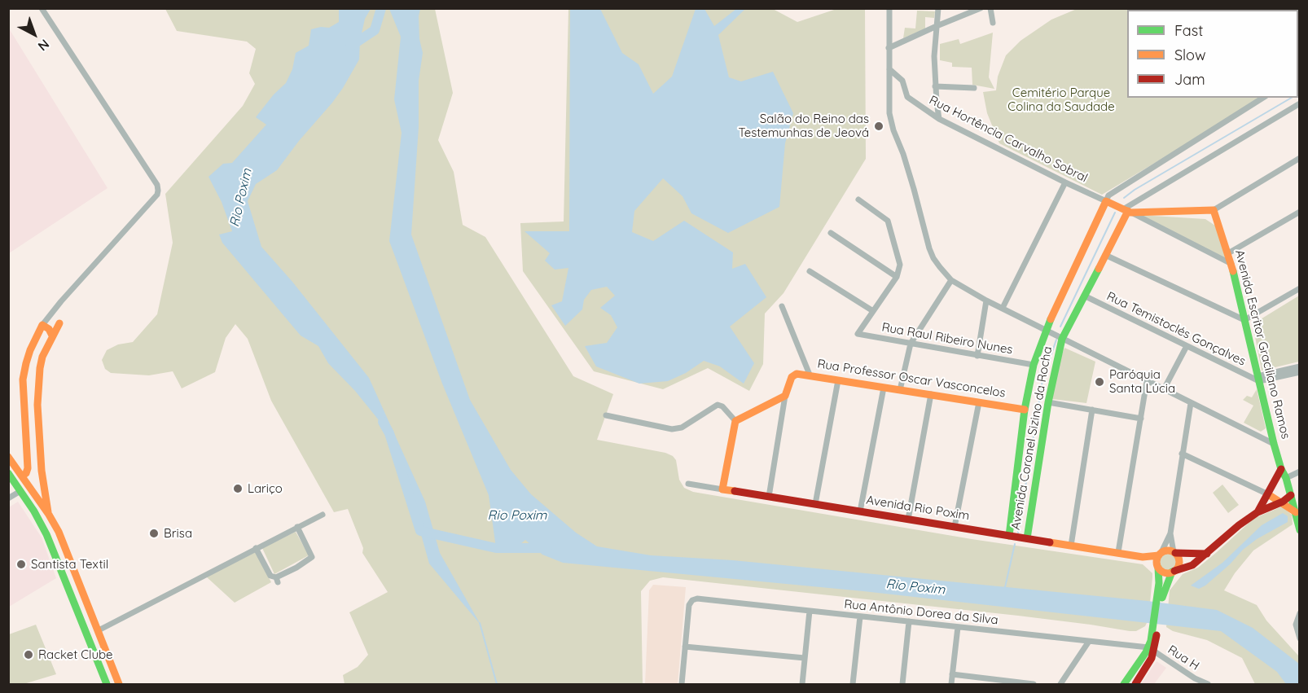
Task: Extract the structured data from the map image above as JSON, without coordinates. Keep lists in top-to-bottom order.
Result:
{
  "streets": {
    "street": [
      "Rua Hortência Carvalho Sobral",
      "Rua Temistoclés Gonçalves",
      "Rua Raul Ribeiro Nunes",
      "Avenida Escritor Graciliano Ramos",
      "Rua Professor Oscar Vasconcelos",
      "Avenida Coronel Sizino da Rocha",
      "Avenida Rio Poxim",
      "Rua Antônio Dorea da Silva",
      "Rua H"
    ]
  },
  "crossings": [
    ["Rua Temistoclés Gonçalves", "Avenida Escritor Graciliano Ramos"],
    ["Rua Temistoclés Gonçalves", "Avenida Coronel Sizino da Rocha"],
    ["Avenida Coronel Sizino da Rocha", "Avenida Rio Poxim"],
    ["Rua Antônio Dorea da Silva", "Rua H"]
  ],
  "water": ["Rio Poxim"],
  "parks": ["Cemitério Parque Colina da Saudade"],
  "places": [
    "Salão do Reino das Testemunhas de Jeová",
    "Paróquia Santa Lúcia",
    "Lariço",
    "Brisa",
    "Santista Textil",
    "Racket Clube"
  ],
  "legend": ["Fast", "Slow", "Jam"],
  "north": "bottom right"
}
